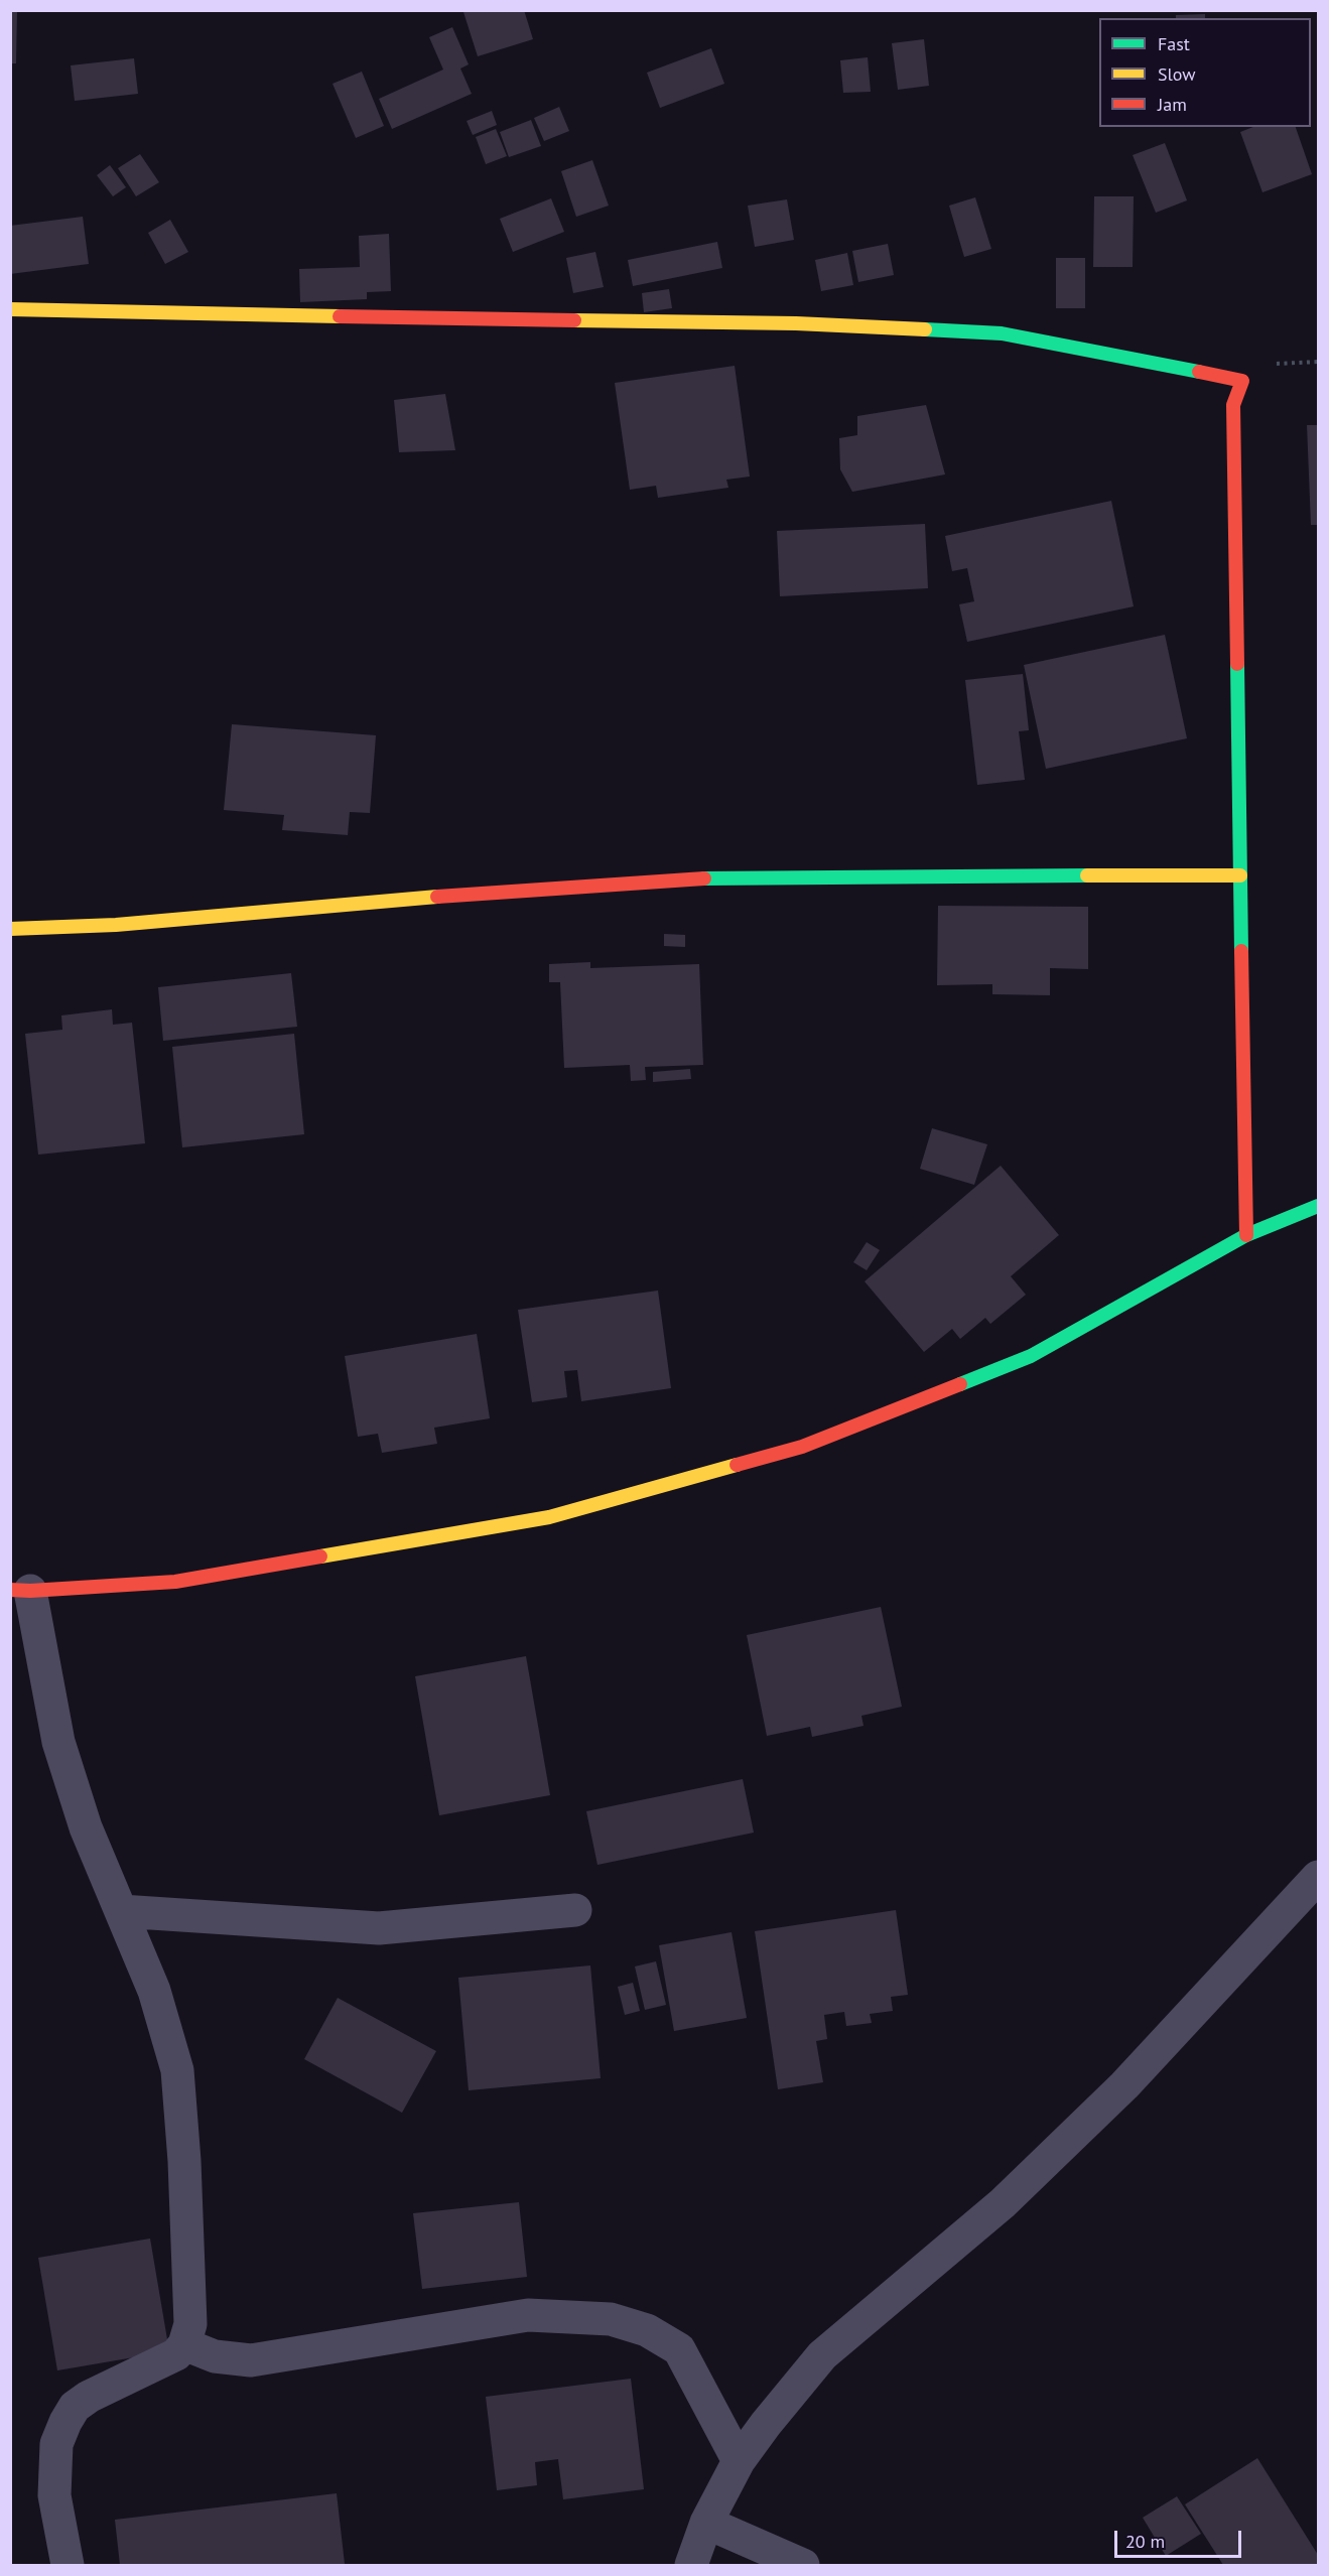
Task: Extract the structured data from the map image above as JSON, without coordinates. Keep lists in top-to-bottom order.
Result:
{
  "legend": ["Fast", "Slow", "Jam"],
  "scale_bar": "20 m"
}
